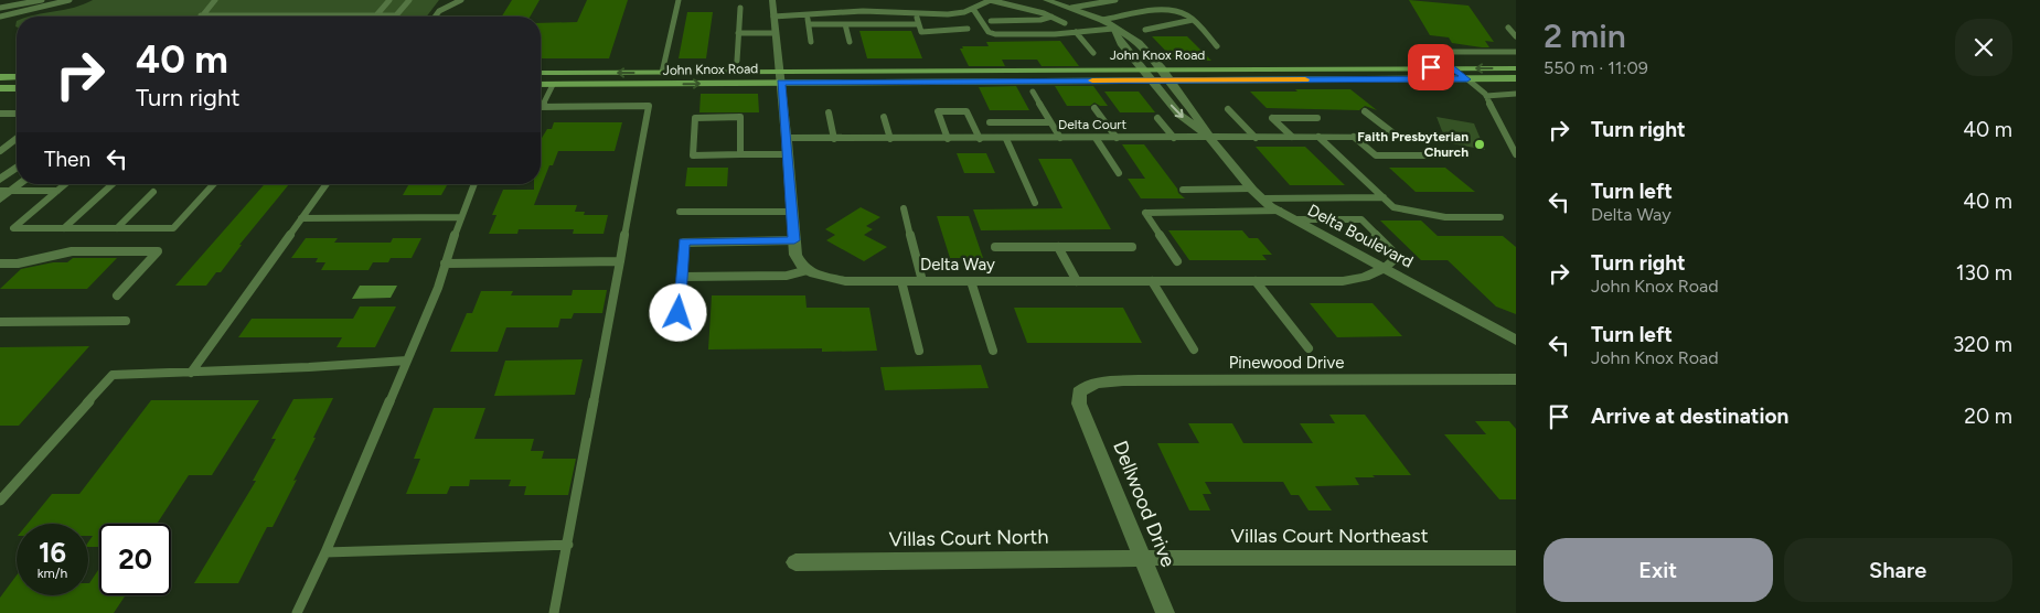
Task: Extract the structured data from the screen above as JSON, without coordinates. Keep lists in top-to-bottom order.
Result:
{
  "streets": {
    "main road": ["John Knox Road"],
    "street": [
      "Delta Court",
      "Delta Boulevard",
      "Delta Way",
      "Pinewood Drive",
      "Dellwood Drive",
      "Villas Court Northeast",
      "Villas Court North"
    ]
  },
  "crossings": [
    ["John Knox Road", "Delta Boulevard"],
    ["Delta Court", "Delta Boulevard"],
    ["Delta Boulevard", "Delta Way"],
    ["Pinewood Drive", "Dellwood Drive"],
    ["Dellwood Drive", "Villas Court Northeast"],
    ["Dellwood Drive", "Villas Court North"],
    ["Villas Court Northeast", "Villas Court North"]
  ],
  "places": ["Faith Presbyterian Church"],
  "page": {
    "heading": ["2 min", "550 m · 11:09"],
    "turn": ["40 m", "Turn right"],
    "list": [
      {
        "name": "Turn right",
        "value": "40 m"
      },
      {
        "name": "Turn left",
        "note": "Delta Way",
        "value": "40 m"
      },
      {
        "name": "Turn right",
        "note": "John Knox Road",
        "value": "130 m"
      },
      {
        "name": "Turn left",
        "note": "John Knox Road",
        "value": "320 m"
      },
      {
        "name": "Arrive at destination",
        "value": "20 m"
      }
    ],
    "then": "Then",
    "speed": "16 km/h",
    "limit": "20",
    "buttons": ["Exit", "Share"]
  }
}
